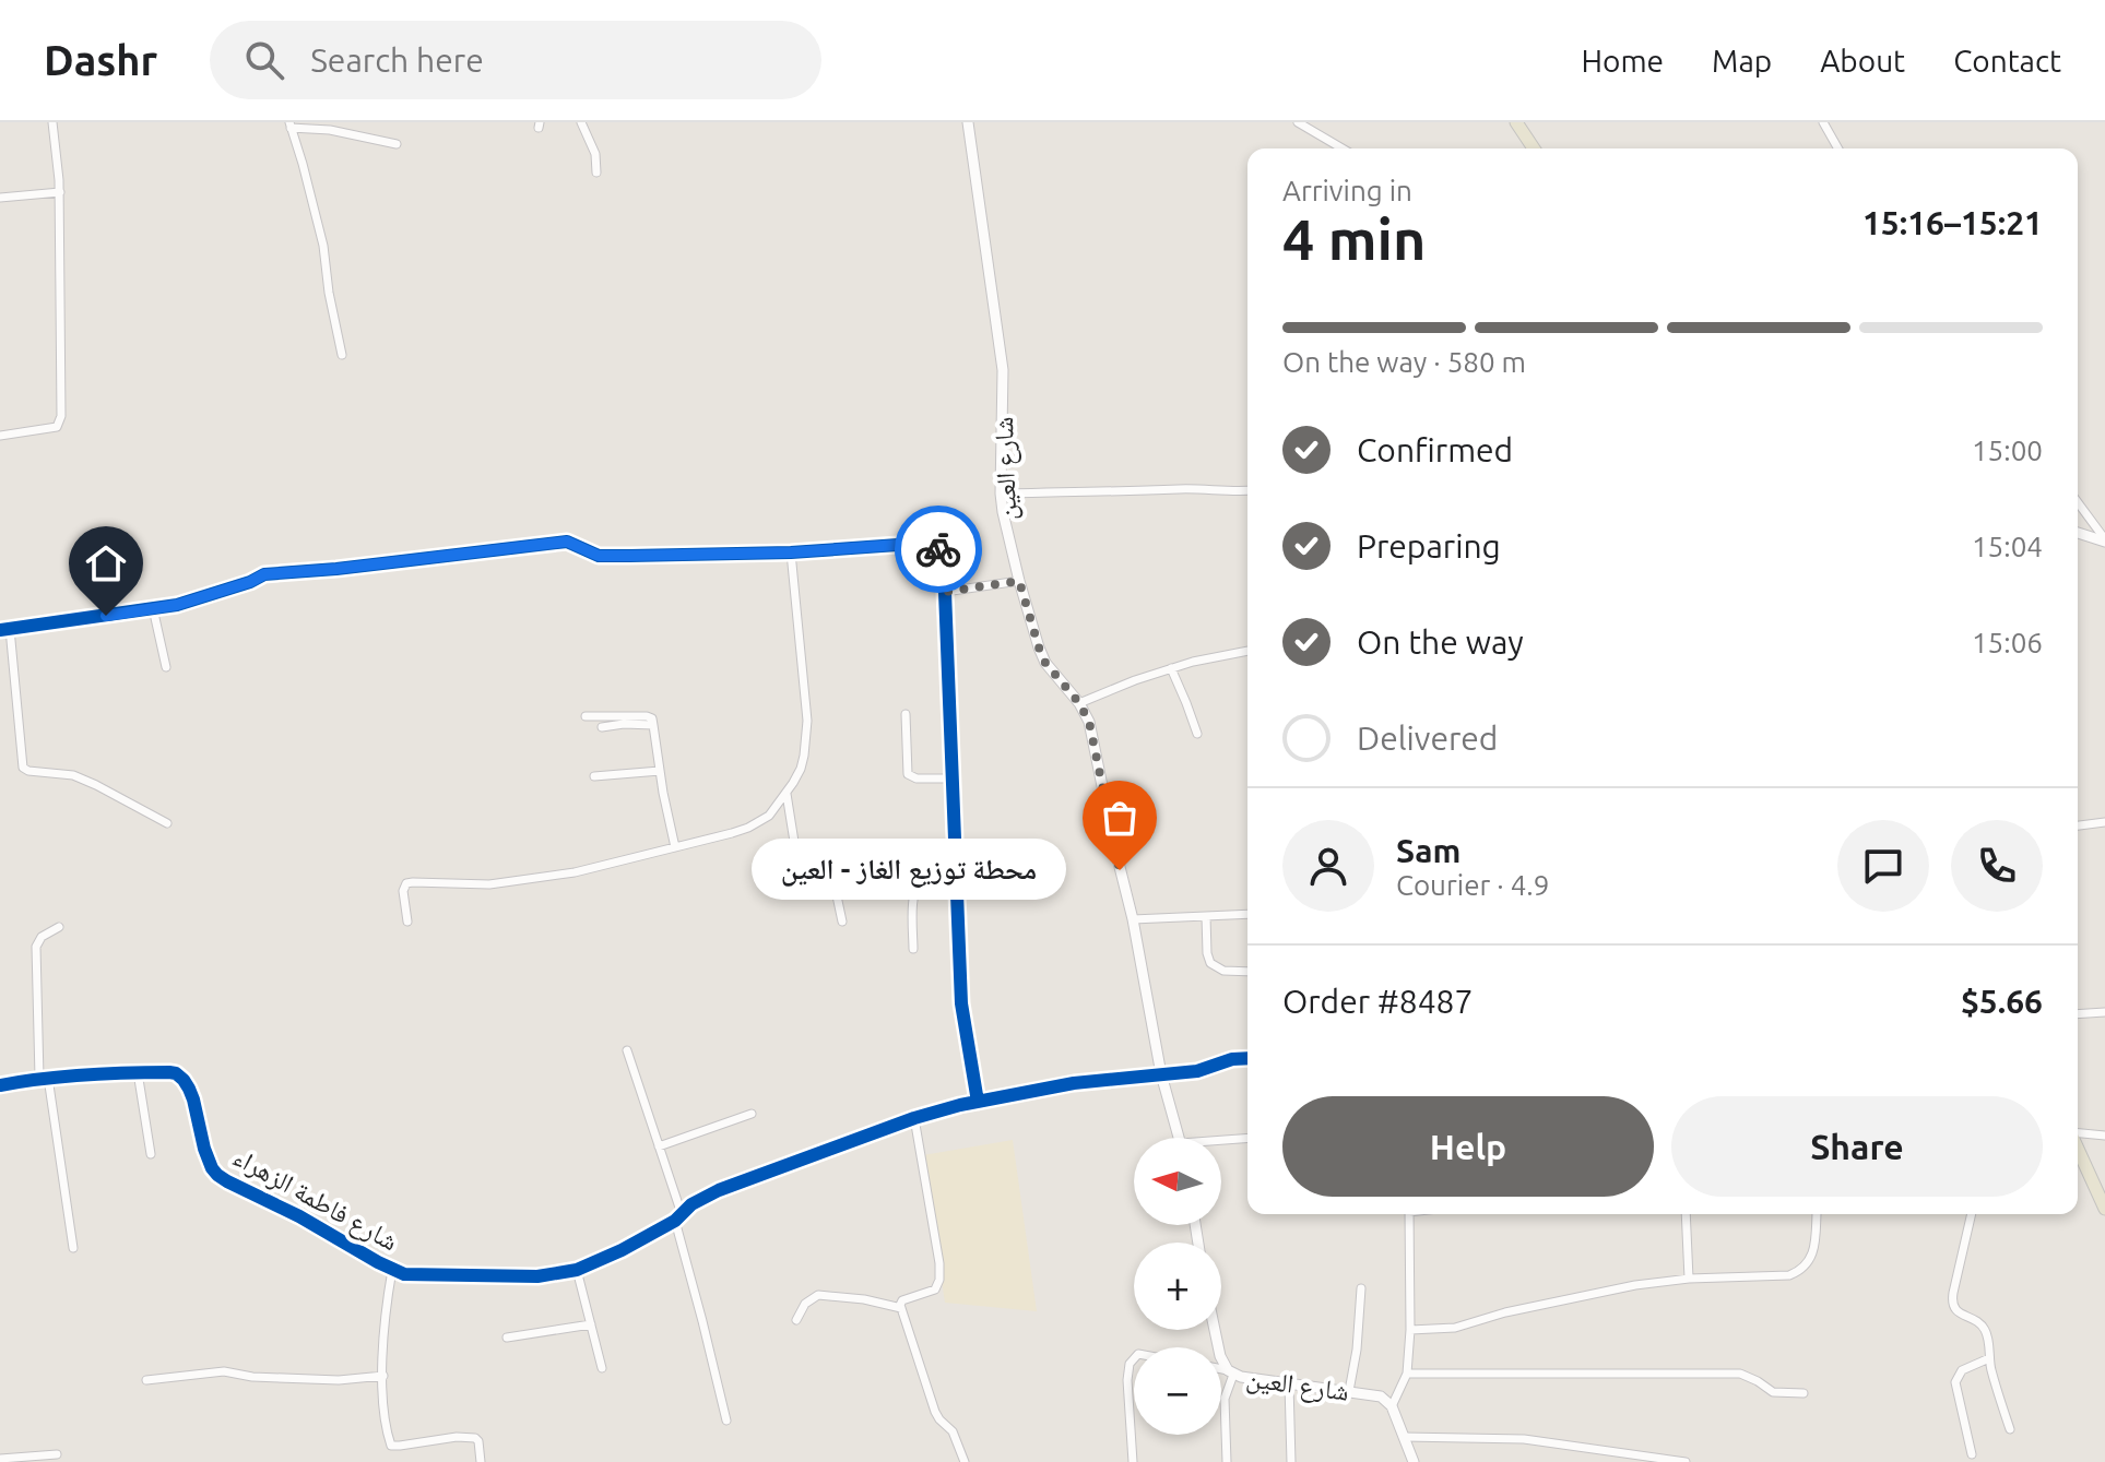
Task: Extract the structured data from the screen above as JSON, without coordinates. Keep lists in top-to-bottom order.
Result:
{
  "streets": {
    "street": ["شارع العين", "شارع فاطمة الزهراء"]
  },
  "crossings": [
    ["شارع العين", "شارع فاطمة الزهراء"]
  ],
  "places": ["محطة توزيع الغاز - العين"],
  "north": "left",
  "page": {
    "header": "Dashr",
    "search": "Search here",
    "nav": [
      "Home",
      "Map",
      "About",
      "Contact"
    ],
    "heading": ["4 min", "Arriving in", "15:16–15:21"],
    "panel": [
      "Sam",
      "Courier · 4.9",
      "Order #8487",
      "$5.66"
    ],
    "bar": "On the way · 580 m",
    "list": [
      ["Confirmed", "15:00"],
      ["Preparing", "15:04"],
      ["On the way", "15:06"],
      "Delivered"
    ],
    "bubble": "محطة توزيع الغاز - العين",
    "buttons": ["Help", "Share"],
    "map_buttons": ["+", "−"]
  }
}
